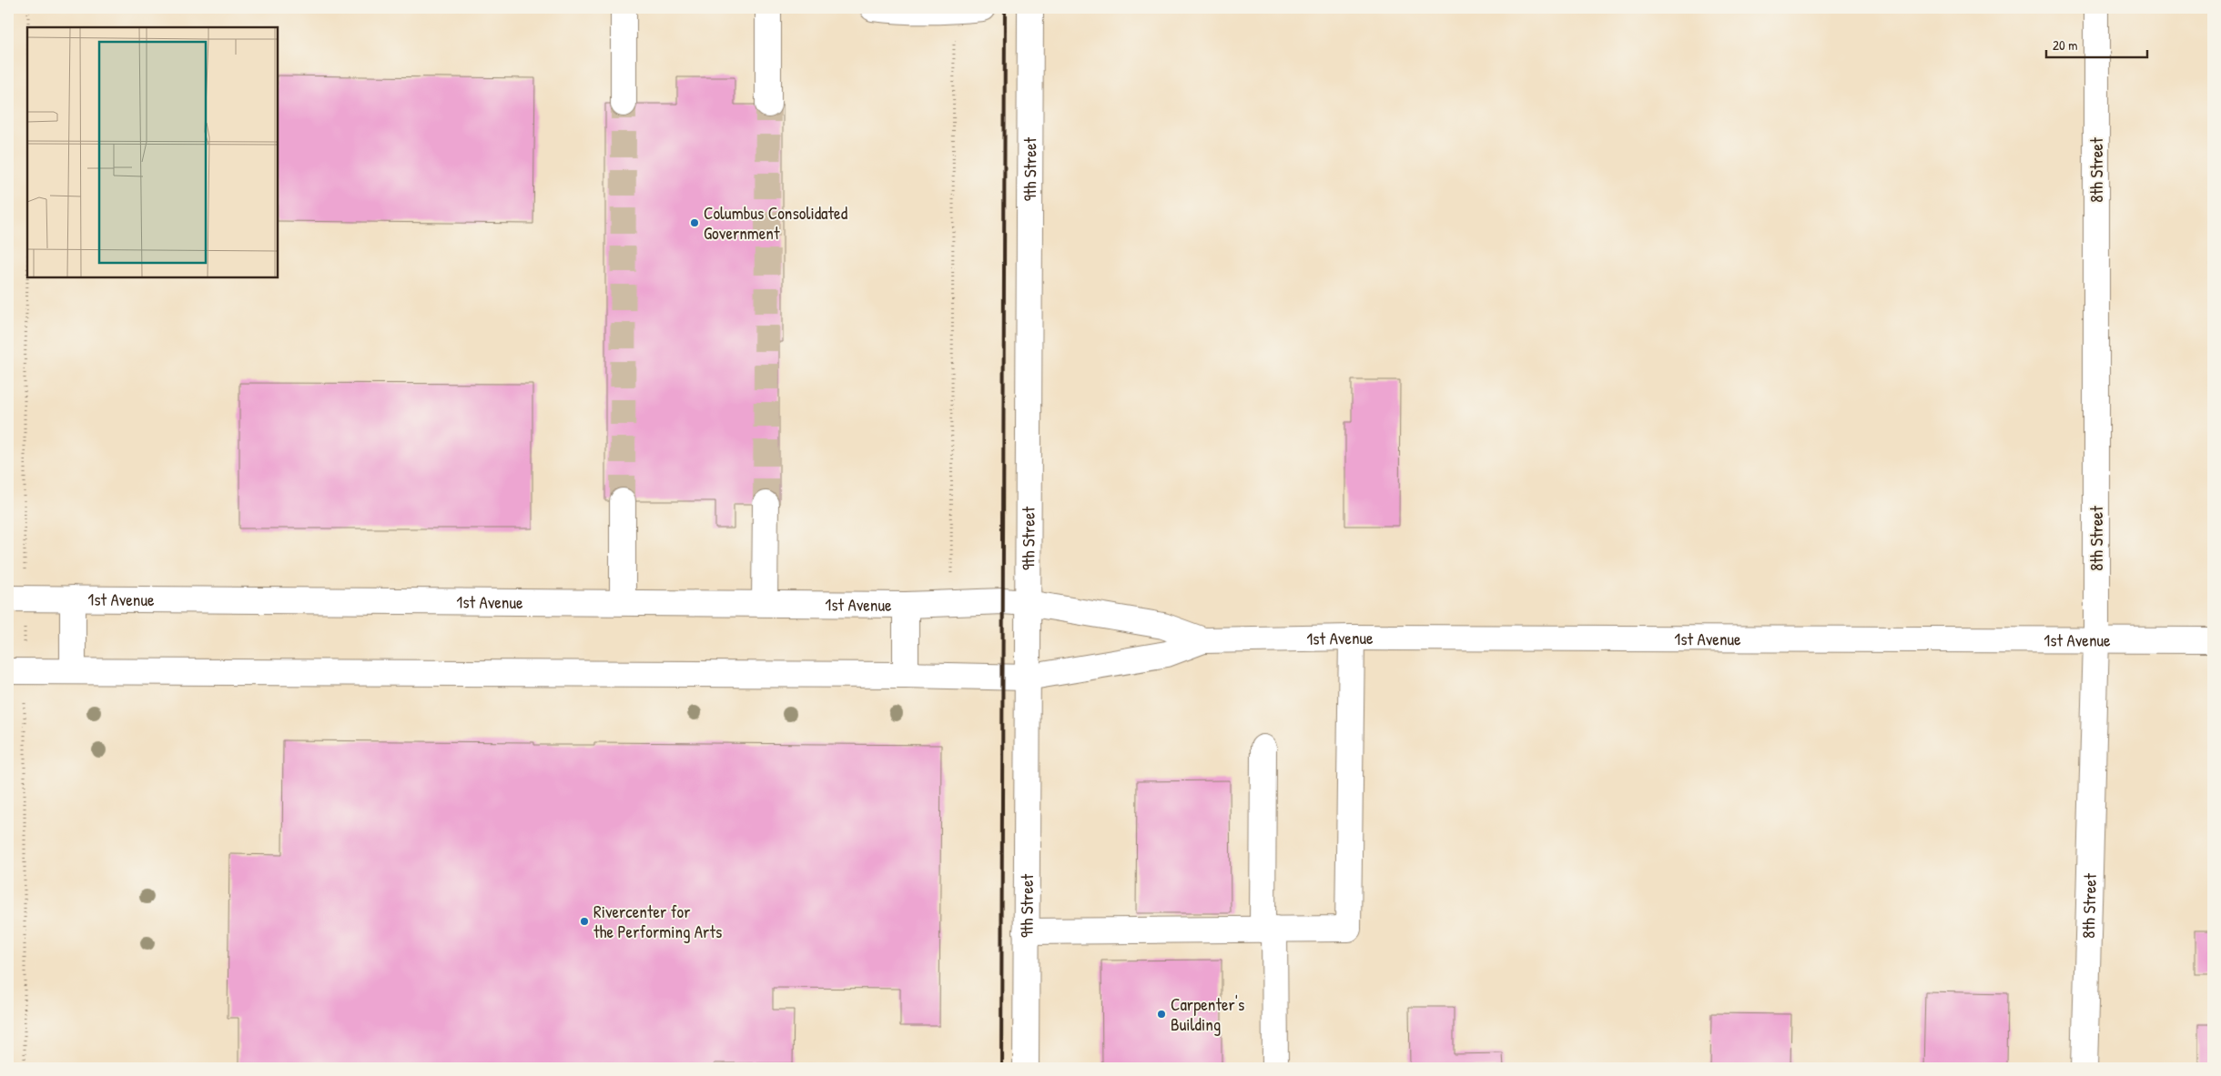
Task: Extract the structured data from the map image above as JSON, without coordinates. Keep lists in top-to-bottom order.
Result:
{
  "streets": {
    "street": ["9th Street", "8th Street", "1st Avenue"]
  },
  "crossings": [
    ["9th Street", "1st Avenue"],
    ["8th Street", "1st Avenue"]
  ],
  "places": ["Columbus Consolidated Government", "Rivercenter for the Performing Arts", "Carpenter's Building"],
  "scale_bar": "20 m"
}
